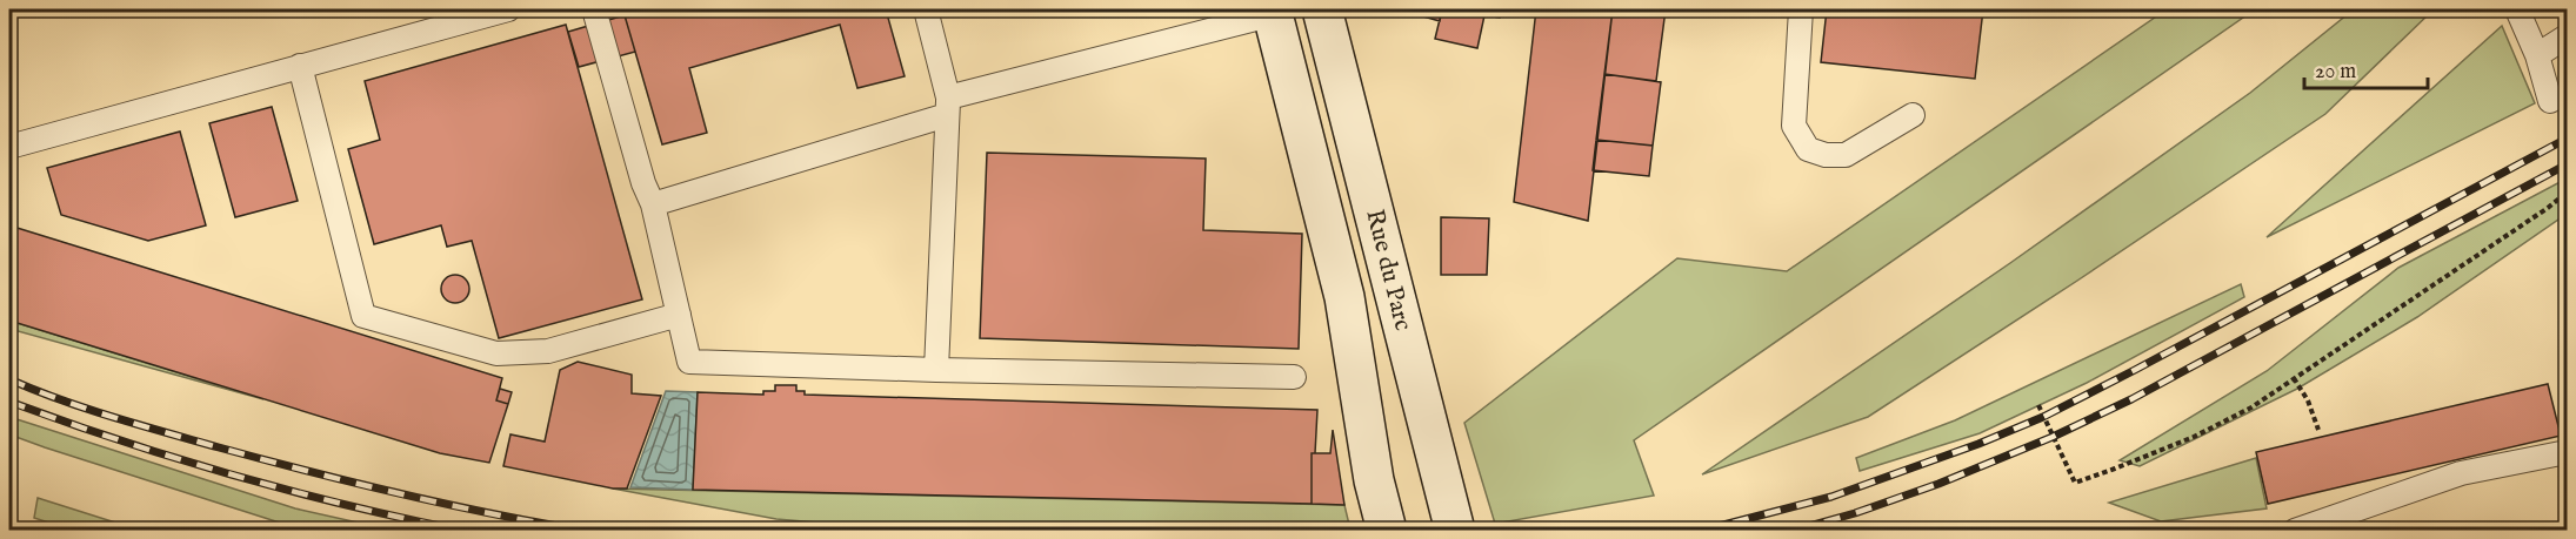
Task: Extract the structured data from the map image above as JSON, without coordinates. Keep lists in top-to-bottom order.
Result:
{
  "streets": {
    "main road": ["Rue du Parc"]
  },
  "scale_bar": "20 m"
}
